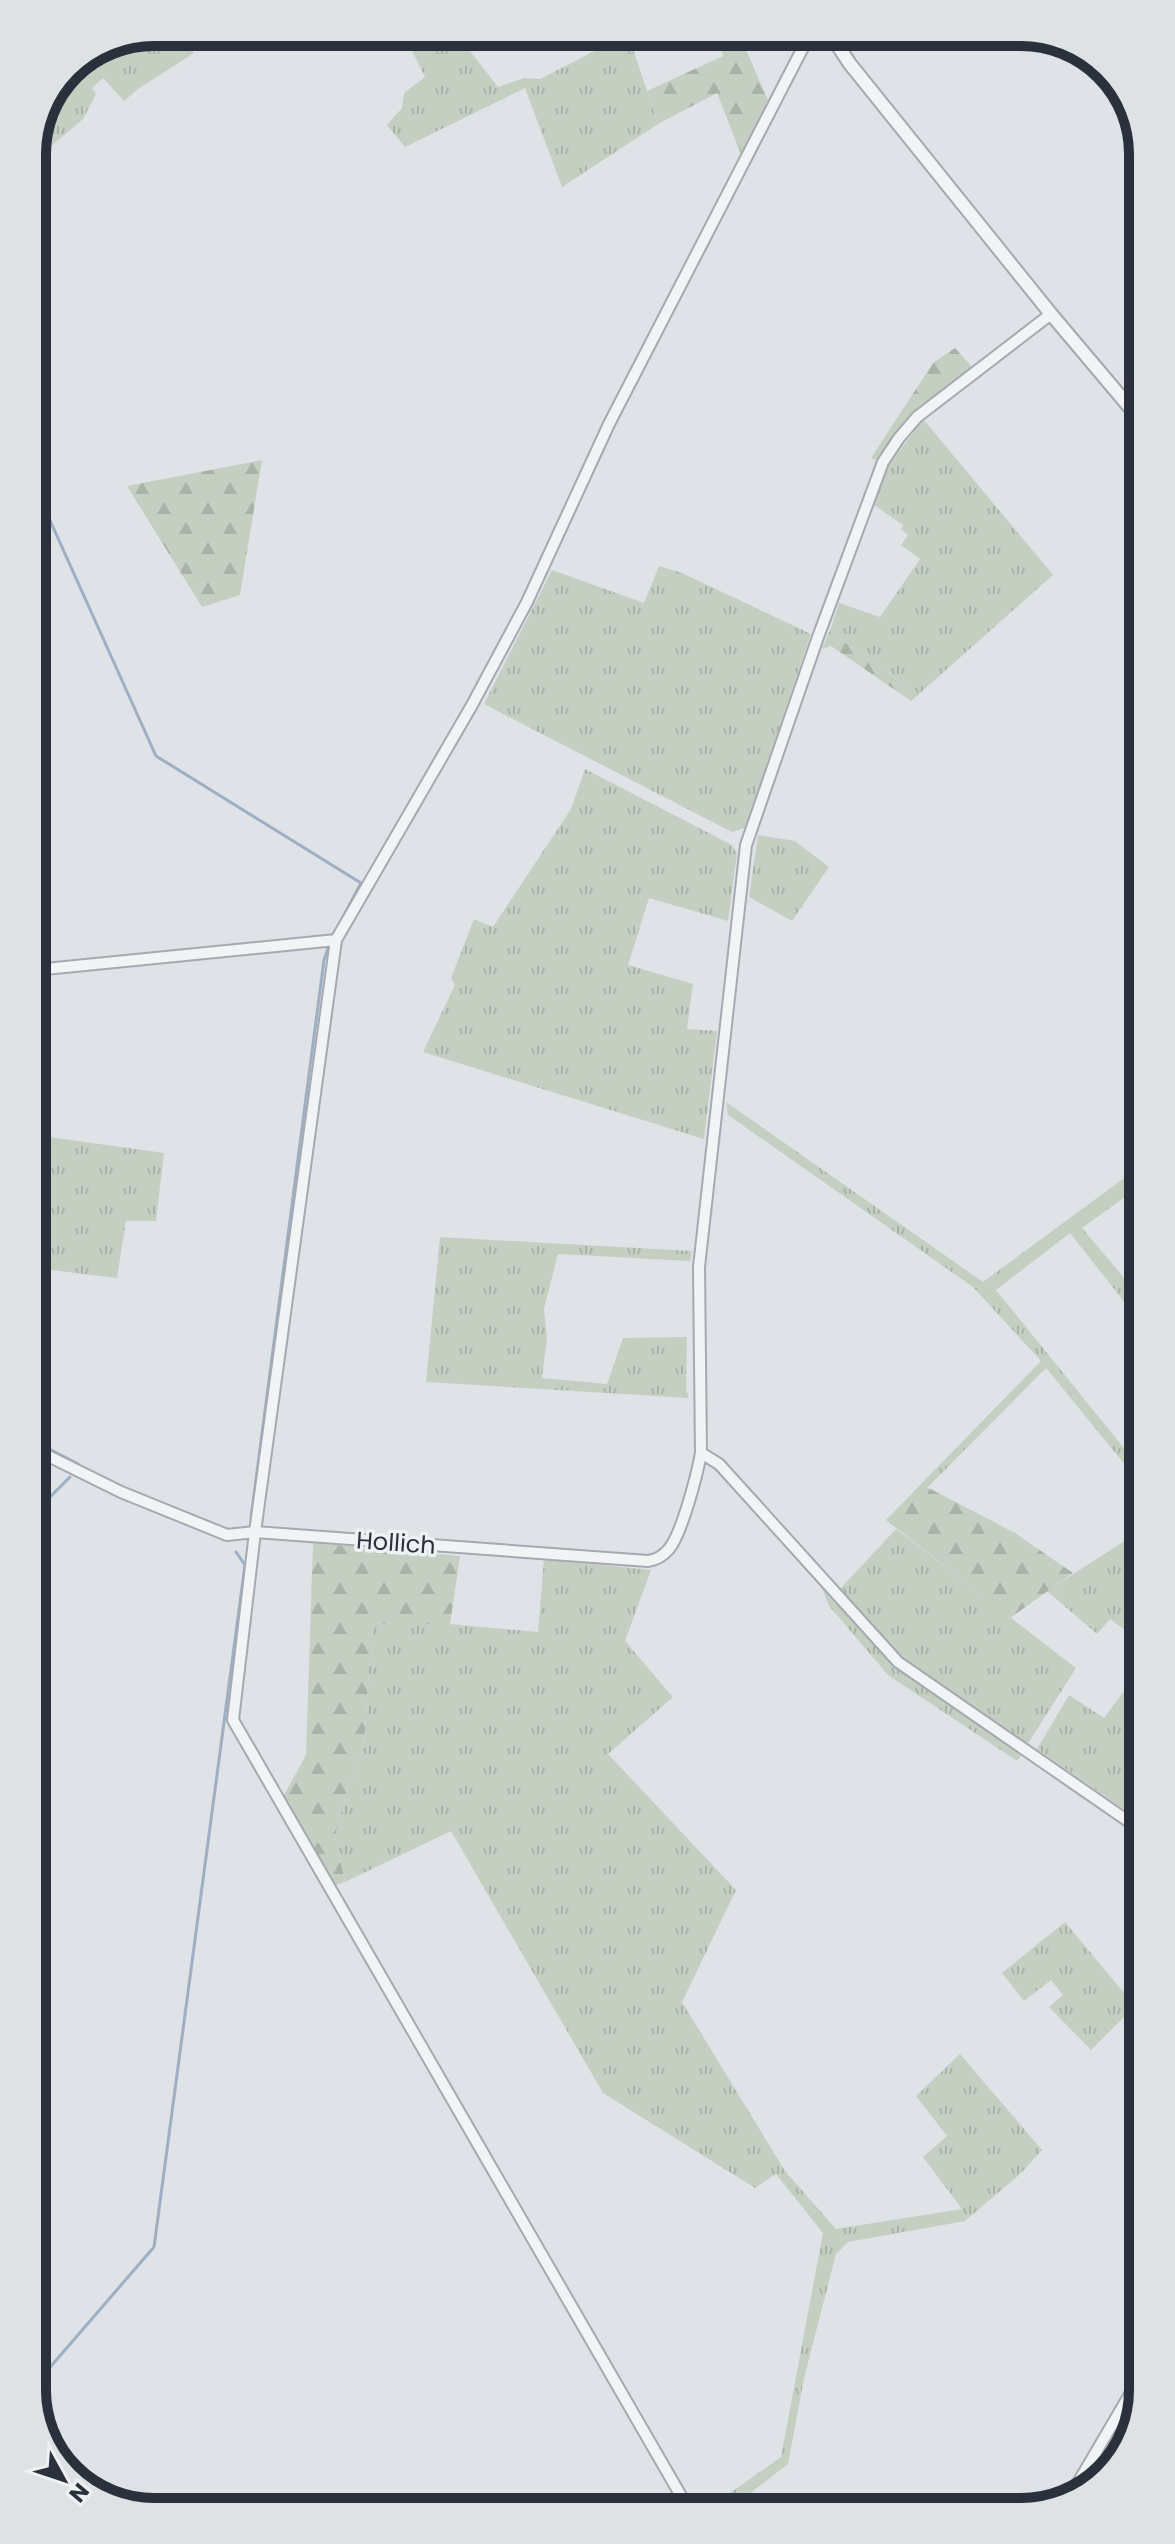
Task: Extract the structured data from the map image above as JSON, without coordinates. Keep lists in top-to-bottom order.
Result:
{
  "streets": {
    "street": ["Hollich"]
  },
  "north": "bottom right"
}
